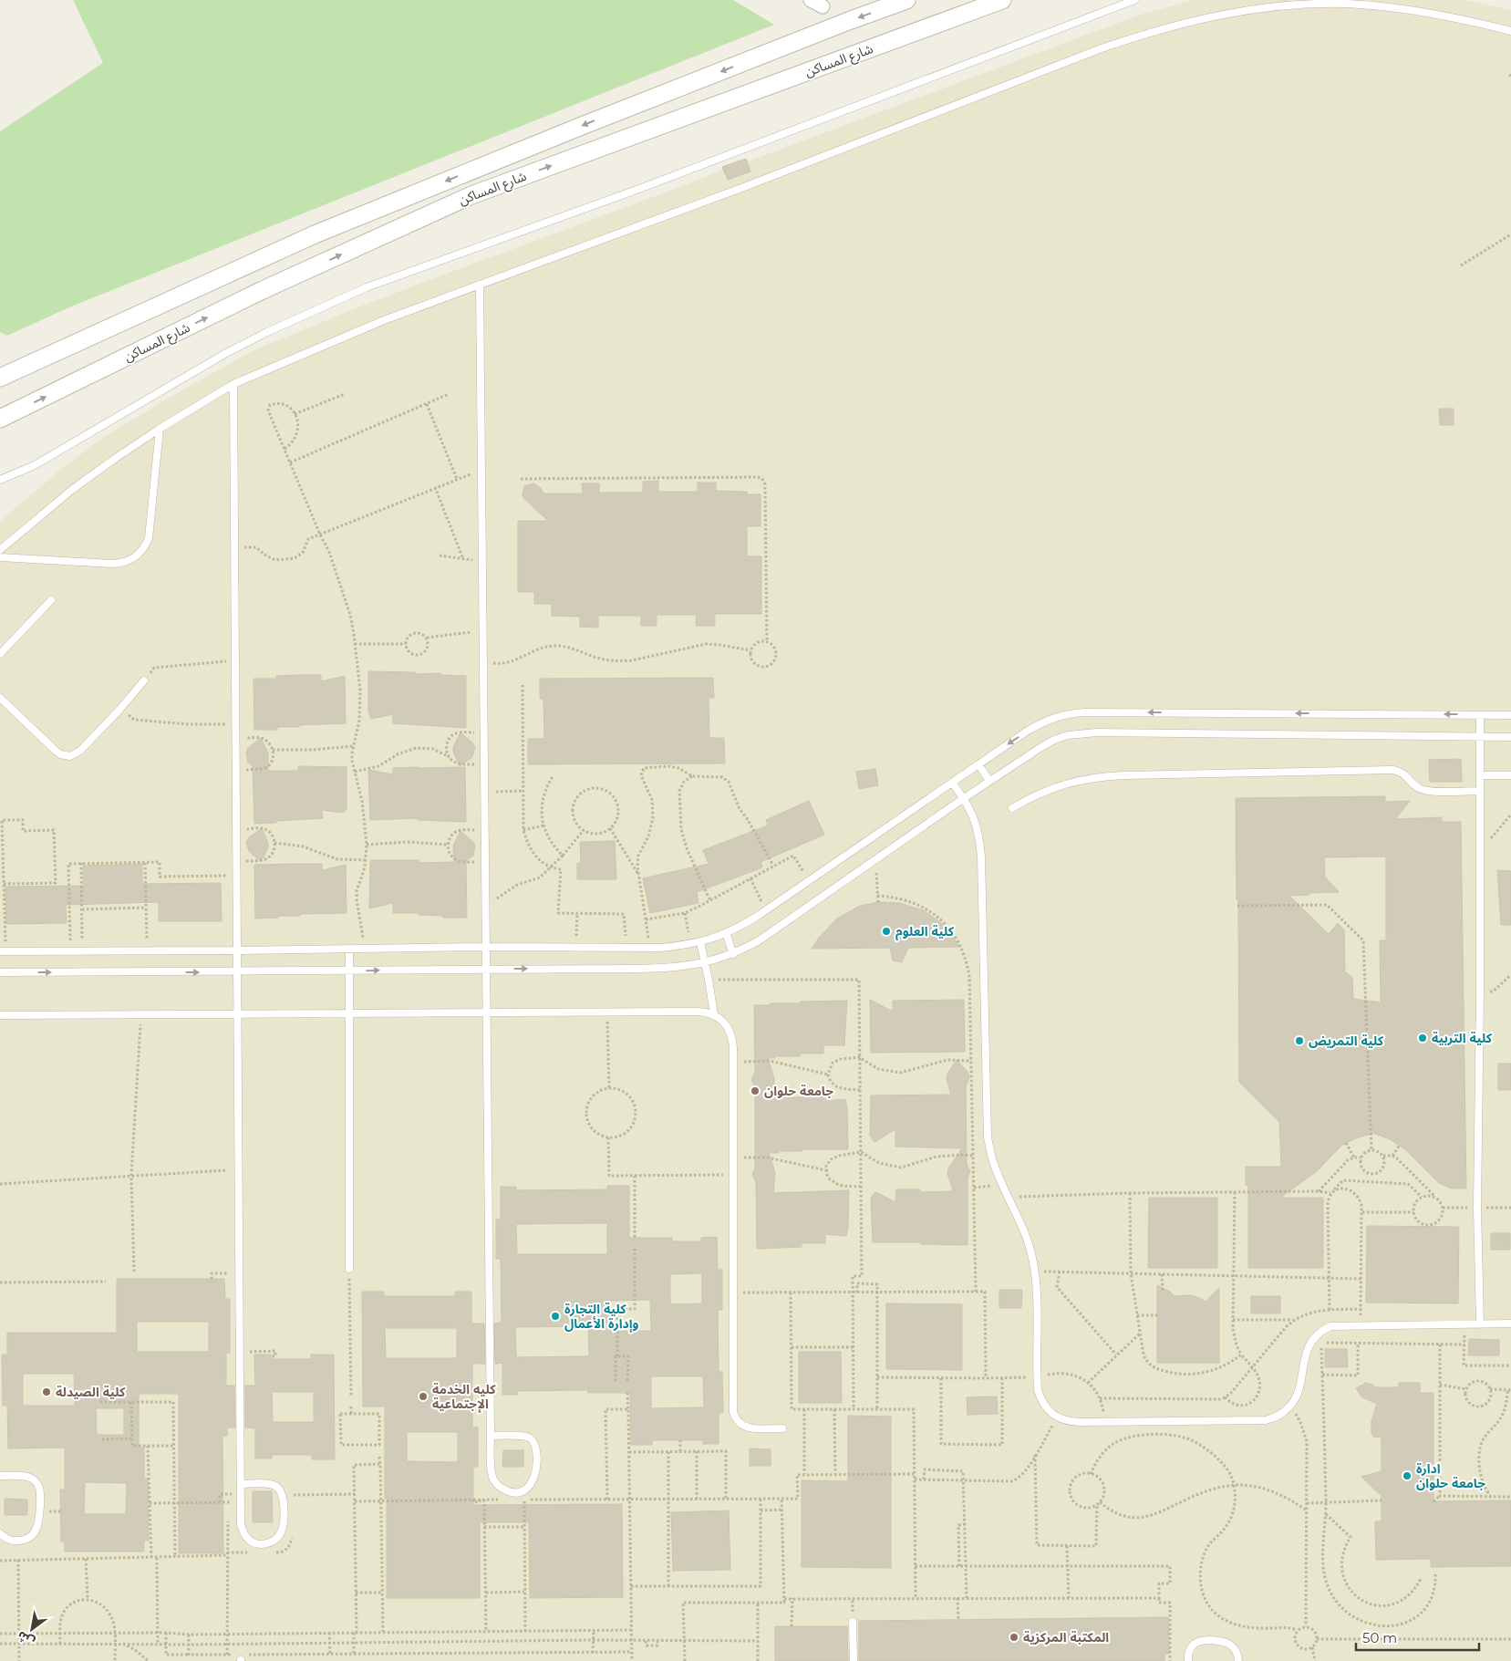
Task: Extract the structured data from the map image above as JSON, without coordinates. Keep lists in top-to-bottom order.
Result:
{
  "streets": {
    "street": ["شارع المساكن"]
  },
  "places": [
    "كلية العلوم",
    "كلية التربية",
    "كلية التمريض",
    "جامعة حلوان",
    "كلية التجارة وإدارة الأعمال",
    "كلية الصيدلة",
    "كليه الخدمة الإجتماعية",
    "ادارة جامعة حلوان",
    "المكتبة المركزية"
  ],
  "scale_bar": "50 m",
  "north": "bottom left"
}
